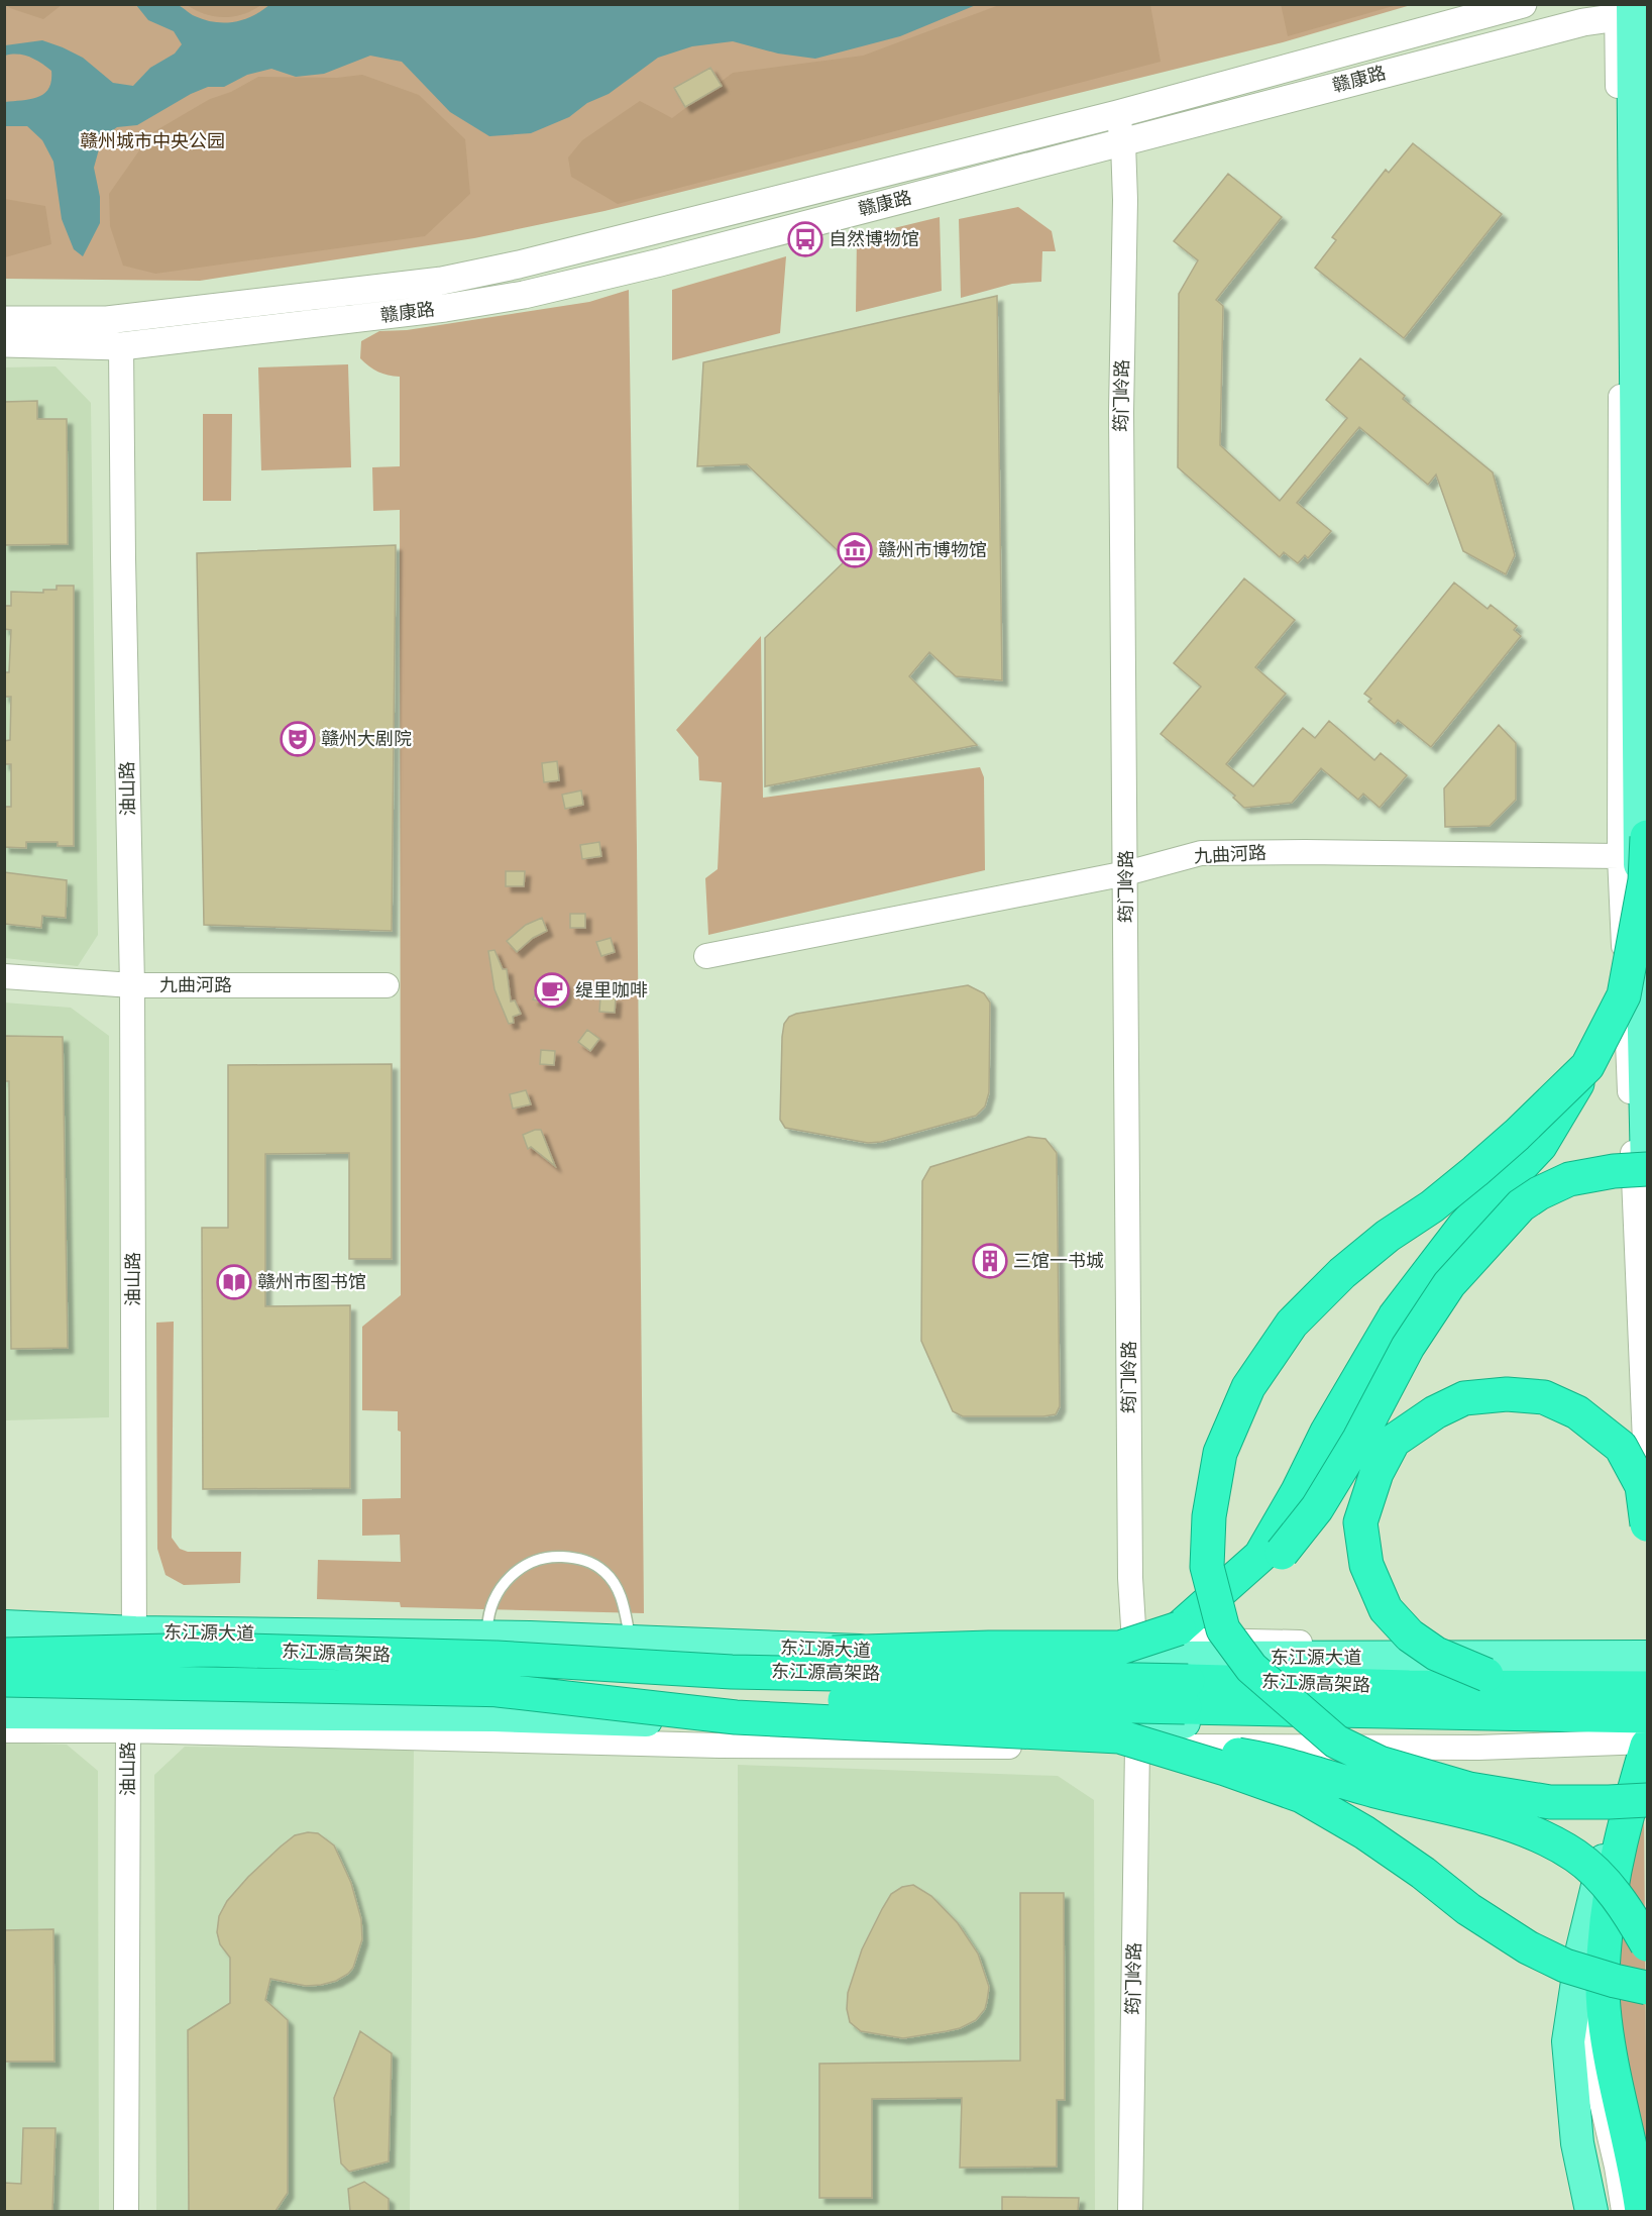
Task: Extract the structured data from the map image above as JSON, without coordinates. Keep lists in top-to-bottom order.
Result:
{
  "streets": {
    "highway": ["东江源高架路"],
    "main road": ["赣康路", "东江源大道"],
    "street": ["筠门岭路", "油山路", "九曲河路"]
  },
  "crossings": [
    ["赣康路", "筠门岭路"],
    ["赣康路", "油山路"],
    ["筠门岭路", "九曲河路"],
    ["筠门岭路", "东江源大道"],
    ["油山路", "九曲河路"],
    ["油山路", "东江源大道"]
  ],
  "parks": ["赣州城市中央公园"],
  "places": {
    "bus stop": ["自然博物馆"],
    "museum": ["赣州市博物馆"],
    "theatre": ["赣州大剧院"],
    "cafe": ["缇里咖啡"],
    "building": ["三馆一书城"],
    "library": ["赣州市图书馆"]
  }
}
